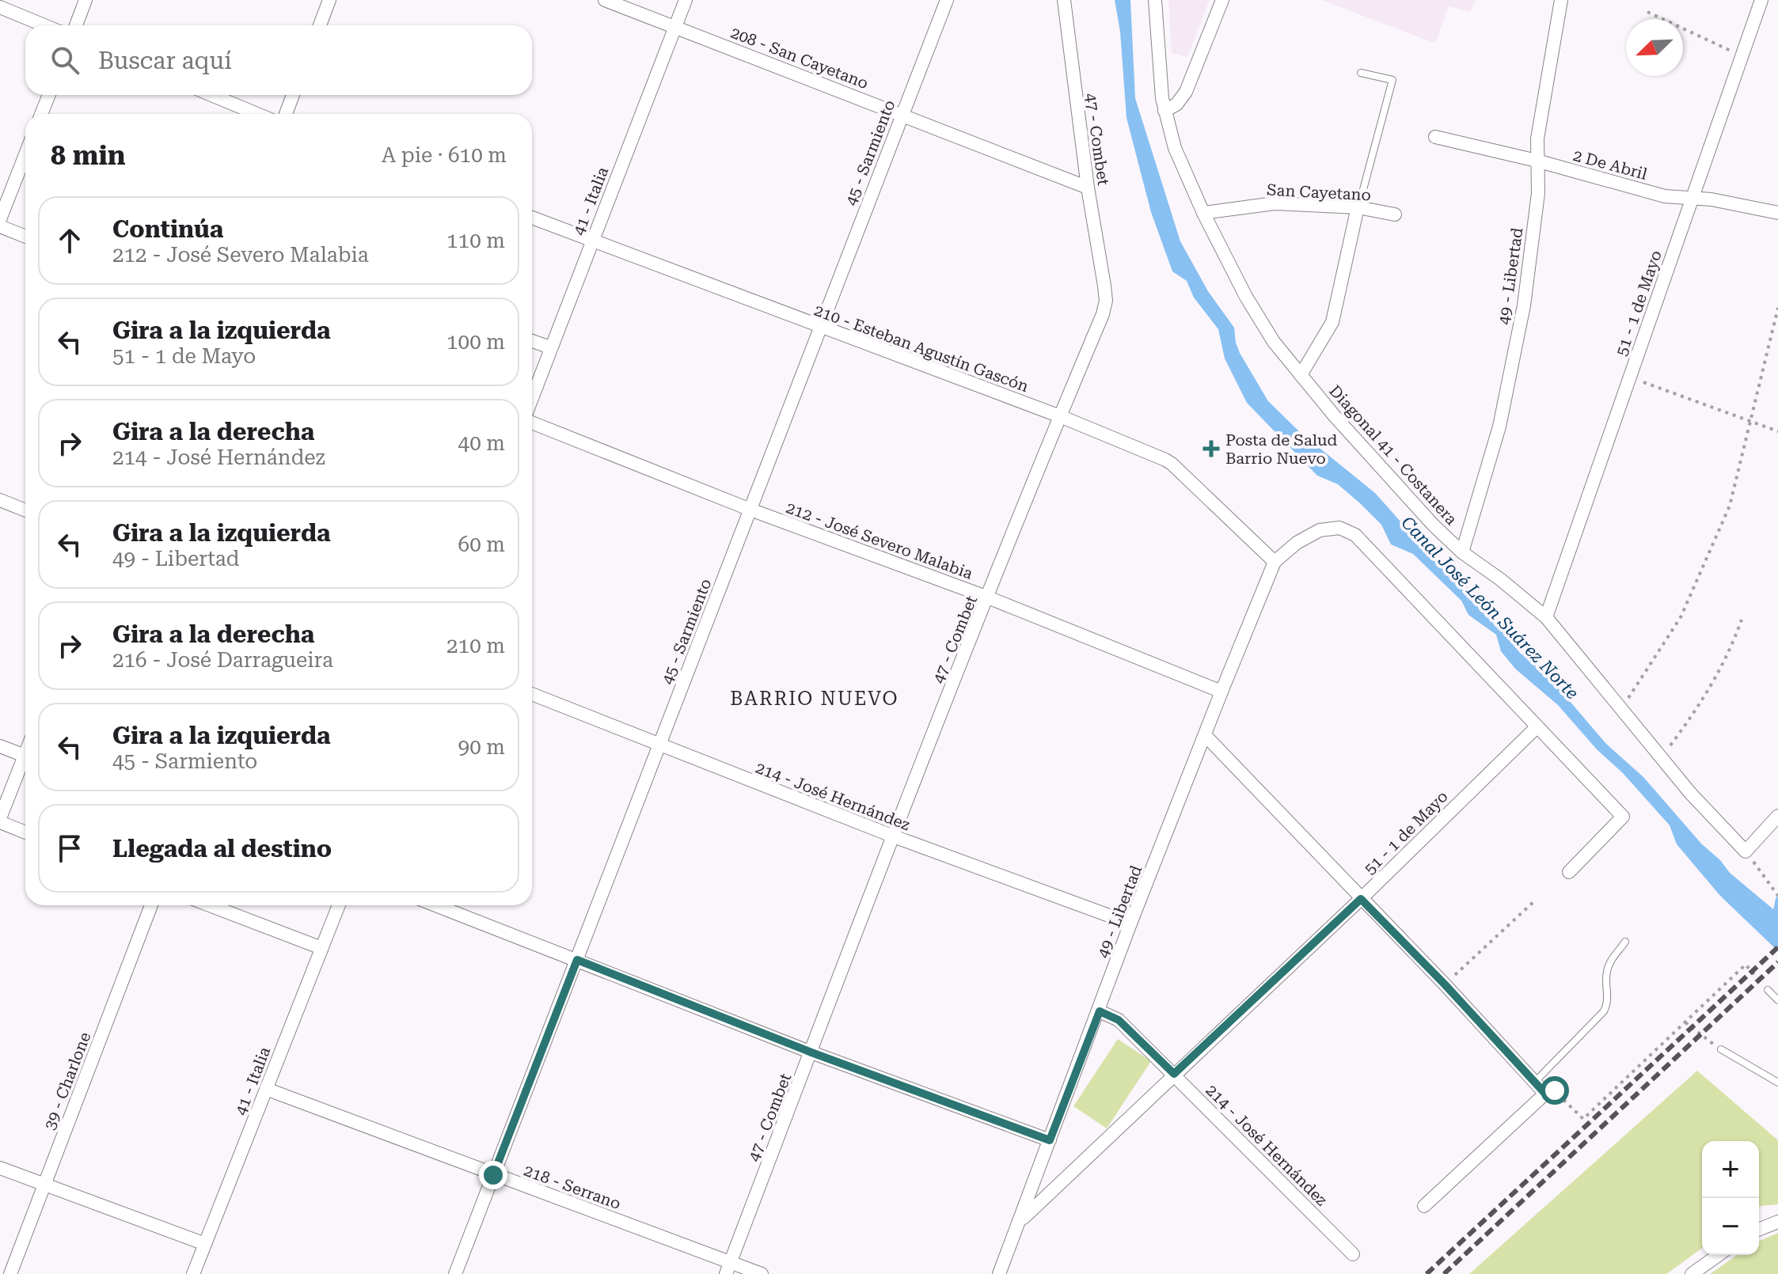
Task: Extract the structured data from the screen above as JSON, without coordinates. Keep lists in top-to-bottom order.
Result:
{
  "streets": {
    "street": [
      "208 - San Cayetano",
      "47 - Combet",
      "45 - Sarmiento",
      "2 De Abril",
      "San Cayetano",
      "41 - Italia",
      "49 - Libertad",
      "51 - 1 de Mayo",
      "210 - Esteban Agustín Gascón",
      "Diagonal 41 - Costanera",
      "212 - José Severo Malabia",
      "214 - José Hernández",
      "39 - Charlone",
      "218 - Serrano"
    ]
  },
  "crossings": [
    ["208 - San Cayetano", "47 - Combet"],
    ["208 - San Cayetano", "45 - Sarmiento"],
    ["208 - San Cayetano", "41 - Italia"],
    ["47 - Combet", "210 - Esteban Agustín Gascón"],
    ["47 - Combet", "212 - José Severo Malabia"],
    ["47 - Combet", "214 - José Hernández"],
    ["47 - Combet", "218 - Serrano"],
    ["45 - Sarmiento", "210 - Esteban Agustín Gascón"],
    ["45 - Sarmiento", "212 - José Severo Malabia"],
    ["45 - Sarmiento", "214 - José Hernández"],
    ["45 - Sarmiento", "218 - Serrano"],
    ["2 De Abril", "49 - Libertad"],
    ["2 De Abril", "51 - 1 de Mayo"],
    ["San Cayetano", "Diagonal 41 - Costanera"],
    ["41 - Italia", "210 - Esteban Agustín Gascón"],
    ["41 - Italia", "218 - Serrano"],
    ["49 - Libertad", "51 - 1 de Mayo"],
    ["49 - Libertad", "210 - Esteban Agustín Gascón"],
    ["49 - Libertad", "Diagonal 41 - Costanera"],
    ["49 - Libertad", "212 - José Severo Malabia"],
    ["49 - Libertad", "214 - José Hernández"],
    ["51 - 1 de Mayo", "Diagonal 41 - Costanera"],
    ["51 - 1 de Mayo", "214 - José Hernández"]
  ],
  "districts": ["BARRIO NUEVO"],
  "water": ["Canal José León Suárez Norte"],
  "places": {
    "health": ["Posta de Salud Barrio Nuevo"]
  },
  "north": "bottom left",
  "page": {
    "search": "Buscar aquí",
    "heading": ["8 min", "A pie · 610 m"],
    "list": [
      ["Continúa", "212 - José Severo Malabia", "110 m"],
      ["Gira a la izquierda", "51 - 1 de Mayo", "100 m"],
      ["Gira a la derecha", "214 - José Hernández", "40 m"],
      ["Gira a la izquierda", "49 - Libertad", "60 m"],
      ["Gira a la derecha", "216 - José Darragueira", "210 m"],
      ["Gira a la izquierda", "45 - Sarmiento", "90 m"],
      "Llegada al destino"
    ],
    "map_buttons": ["+", "−"]
  }
}
